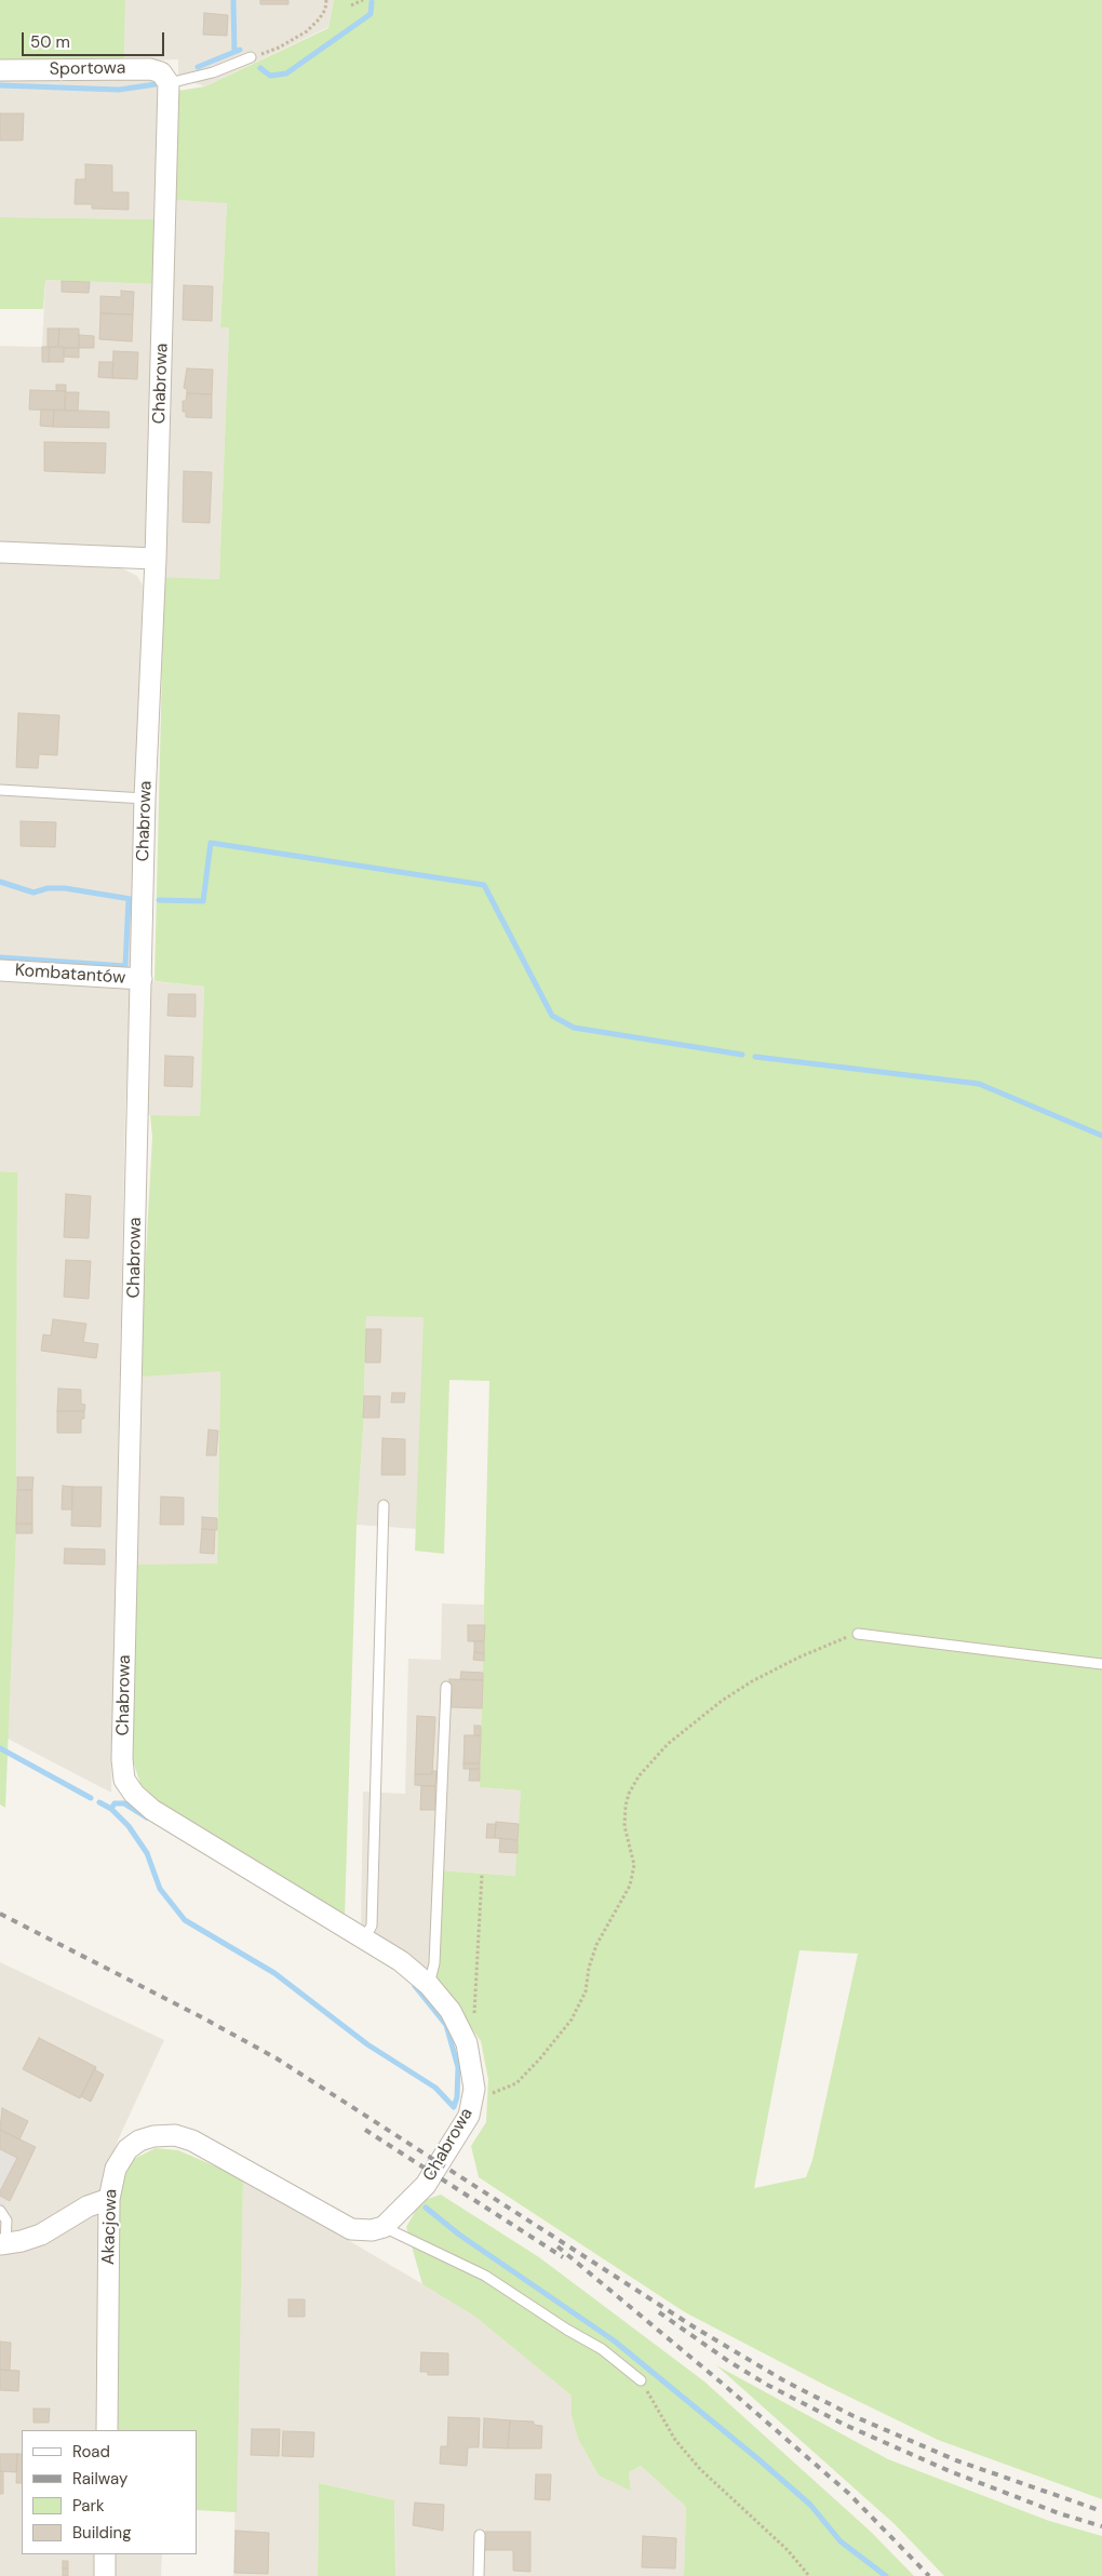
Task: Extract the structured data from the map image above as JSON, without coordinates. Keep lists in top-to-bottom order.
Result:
{
  "streets": {
    "street": [
      "Sportowa",
      "Chabrowa",
      "Kombatantów",
      "Akacjowa"
    ]
  },
  "crossings": [
    ["Sportowa", "Chabrowa"],
    ["Chabrowa", "Kombatantów"],
    ["Chabrowa", "Akacjowa"]
  ],
  "legend": [
    "Road",
    "Railway",
    "Park",
    "Building"
  ],
  "scale_bar": "50 m"
}
